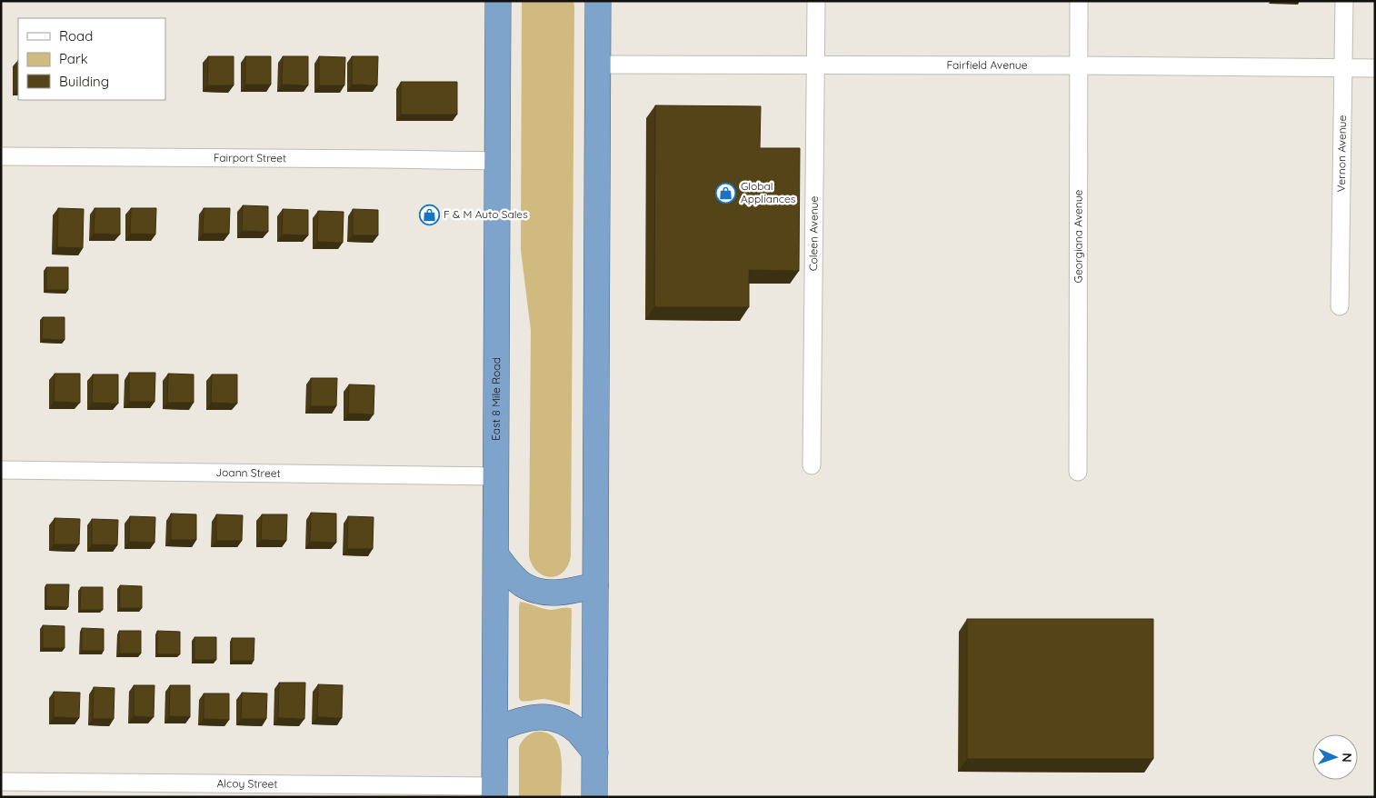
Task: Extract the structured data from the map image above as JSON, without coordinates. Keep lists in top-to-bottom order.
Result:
{
  "streets": {
    "highway": ["East 8 Mile Road"],
    "street": [
      "Fairfield Avenue",
      "Vernon Avenue",
      "Fairport Street",
      "Coleen Avenue",
      "Georgiana Avenue",
      "Joann Street",
      "Alcoy Street"
    ]
  },
  "crossings": [
    ["Fairfield Avenue", "Vernon Avenue"],
    ["Fairfield Avenue", "Coleen Avenue"],
    ["Fairfield Avenue", "Georgiana Avenue"],
    ["Fairport Street", "East 8 Mile Road"],
    ["East 8 Mile Road", "Joann Street"],
    ["East 8 Mile Road", "Alcoy Street"]
  ],
  "places": {
    "shop": ["Global Appliances", "F & M Auto Sales"]
  },
  "legend": ["Road", "Park", "Building"],
  "north": "right"
}
